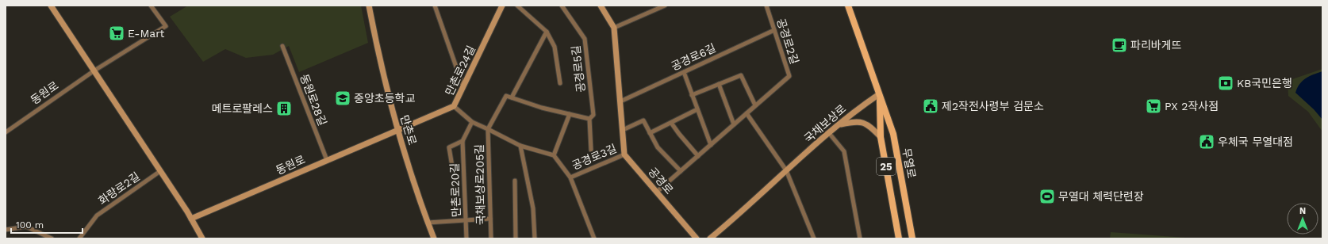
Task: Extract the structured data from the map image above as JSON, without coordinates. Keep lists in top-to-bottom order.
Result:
{
  "streets": {
    "main road": [
      "만촌로24길",
      "동원로",
      "국채보상로",
      "만촌로",
      "무열로",
      "25",
      "공경로"
    ],
    "street": [
      "공경로2길",
      "공경로6길",
      "공경로5길",
      "동원로28길",
      "공경로3길",
      "국채보상로205길",
      "화랑로2길",
      "만촌로20길"
    ]
  },
  "crossings": [
    ["공경로2길", "공경로6길"],
    ["공경로2길", "공경로"],
    ["만촌로24길", "동원로"],
    ["만촌로24길", "만촌로"],
    ["동원로", "동원로28길"],
    ["동원로", "만촌로"],
    ["국채보상로", "무열로"],
    ["공경로3길", "공경로"]
  ],
  "places": {
    "supermarket": ["E-Mart", "PX 2작사점"],
    "cafe": ["파리바게뜨"],
    "bank": ["KB국민은행"],
    "school or university": ["중앙초등학교"],
    "public building": ["제2작전사령부 검문소", "우체국 무열대점"],
    "building": ["메트로팔레스"],
    "sports": ["무열대 체력단련장"]
  },
  "scale_bar": "100 m",
  "north": "top"
}
